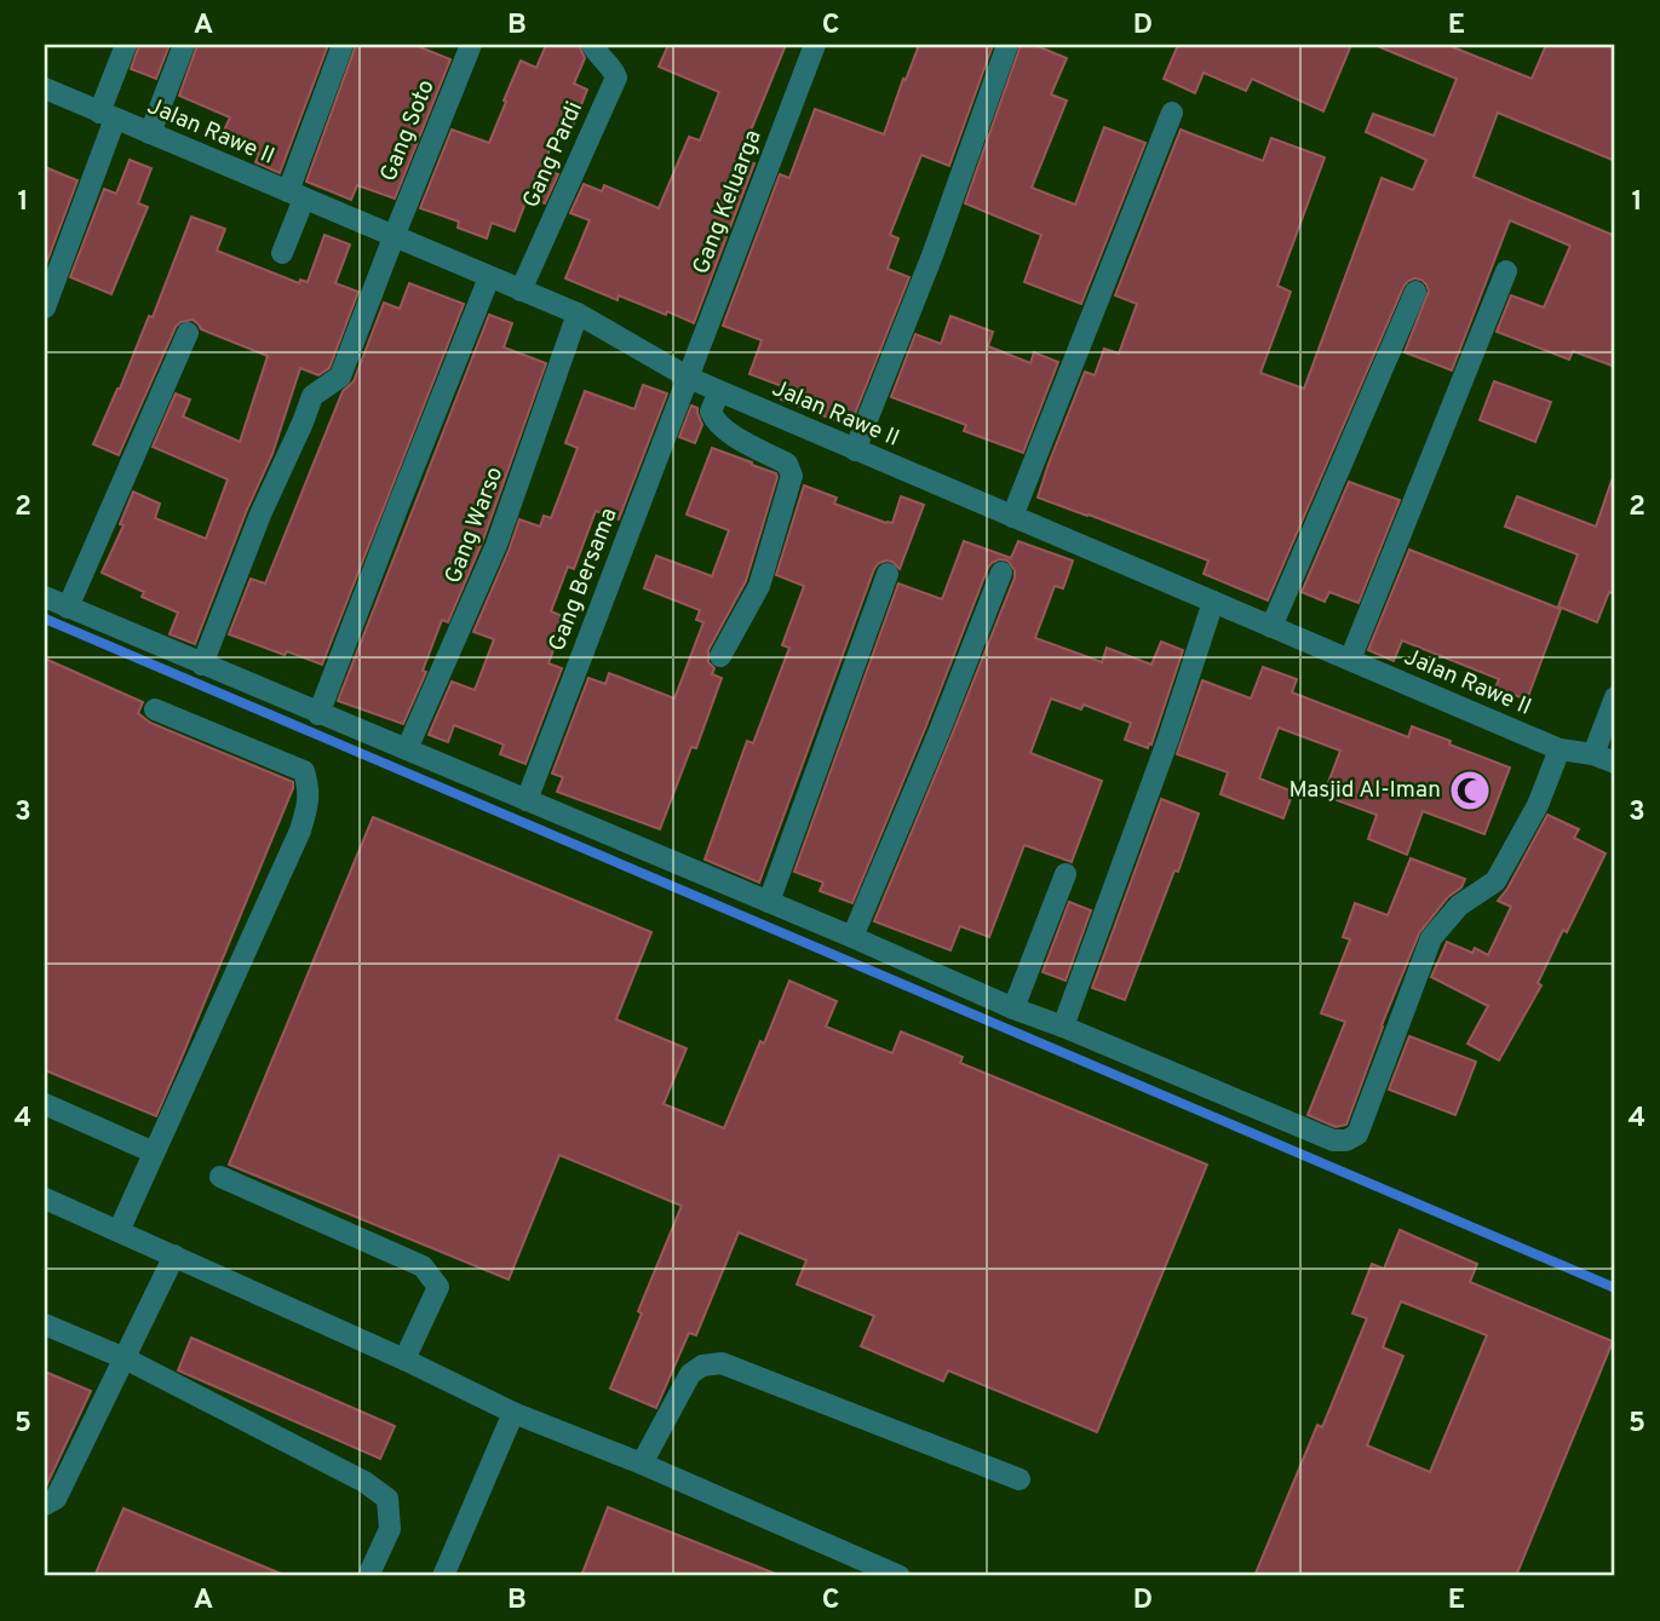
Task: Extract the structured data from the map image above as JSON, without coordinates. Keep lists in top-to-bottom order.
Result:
{
  "streets": {
    "street": [
      "Gang Soto",
      "Jalan Rawe II",
      "Gang Pardi",
      "Gang Keluarga",
      "Gang Warso",
      "Gang Bersama"
    ]
  },
  "crossings": [
    ["Gang Soto", "Jalan Rawe II"],
    ["Jalan Rawe II", "Gang Pardi"],
    ["Jalan Rawe II", "Gang Keluarga"],
    ["Jalan Rawe II", "Gang Warso"],
    ["Jalan Rawe II", "Gang Bersama"],
    ["Gang Keluarga", "Gang Bersama"]
  ],
  "places": {
    "mosque": ["Masjid Al-Iman"]
  },
  "grid": {
    "columns": [
      "A",
      "B",
      "C",
      "D",
      "E"
    ],
    "rows": [
      "1",
      "2",
      "3",
      "4",
      "5"
    ]
  }
}
